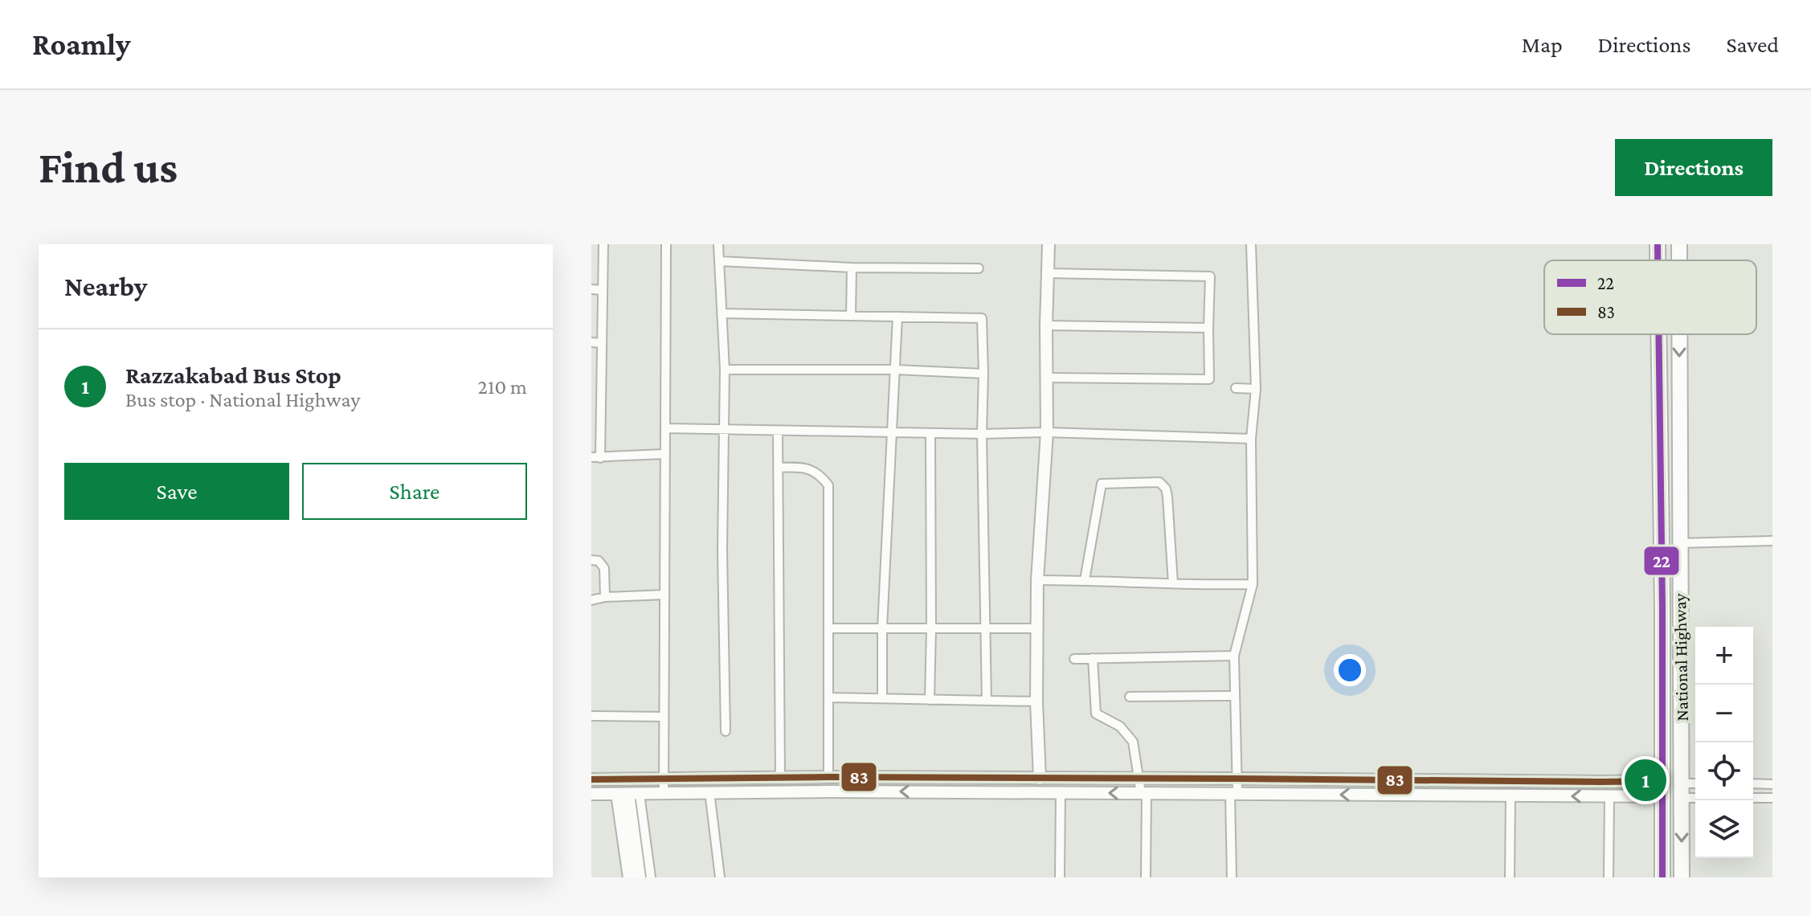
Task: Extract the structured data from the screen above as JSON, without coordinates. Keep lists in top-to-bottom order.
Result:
{
  "streets": {
    "highway": ["National Highway"]
  },
  "lines": ["transit line 22", "transit line 83"],
  "legend": ["22", "83"],
  "page": {
    "header": "Roamly",
    "nav": ["Map", "Directions", "Saved"],
    "buttons": [
      "Directions",
      ["Save", "Share"]
    ],
    "title": "Find us",
    "heading": "Nearby",
    "list": [
      {
        "mark": "1",
        "name": "Razzakabad Bus Stop",
        "note": "Bus stop · National Highway",
        "value": "210 m"
      }
    ],
    "map_buttons": ["+", "−"],
    "pins": "1"
  }
}
